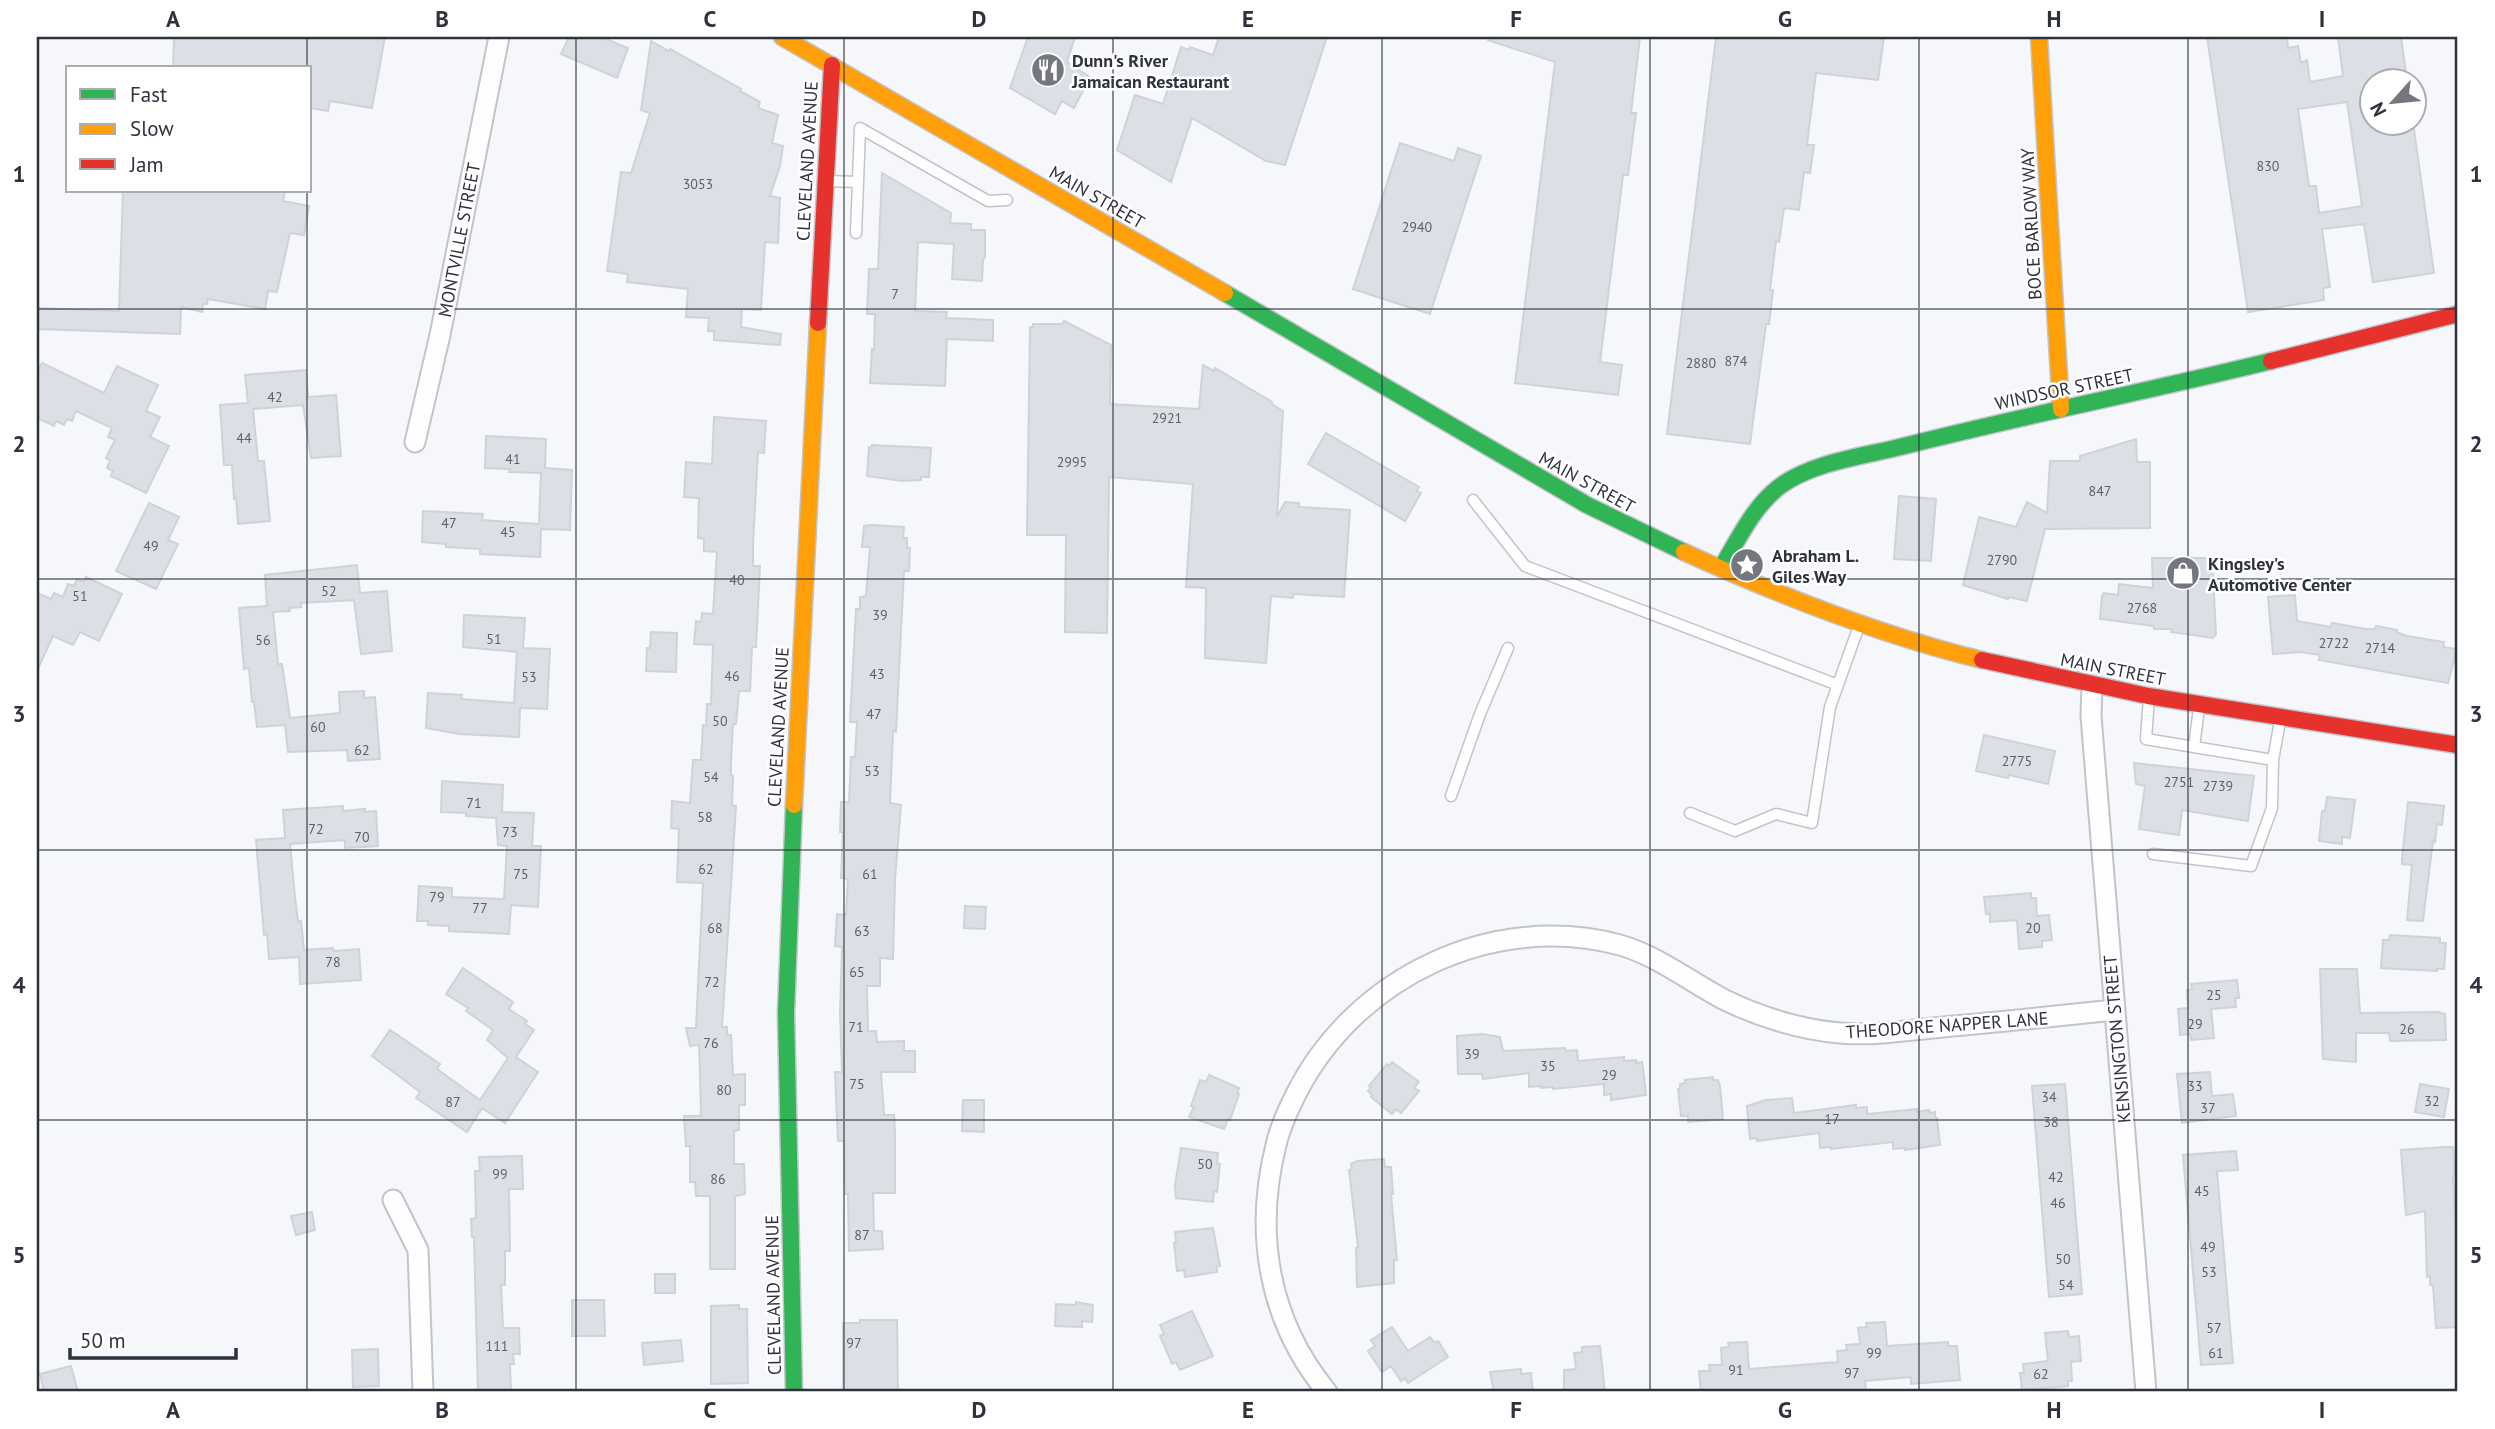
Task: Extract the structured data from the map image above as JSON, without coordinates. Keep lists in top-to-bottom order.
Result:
{
  "streets": {
    "main road": [
      "CLEVELAND AVENUE",
      "MAIN STREET",
      "BOCE BARLOW WAY",
      "WINDSOR STREET"
    ],
    "street": ["MONTVILLE STREET", "THEODORE NAPPER LANE", "KENSINGTON STREET"]
  },
  "crossings": [
    ["CLEVELAND AVENUE", "MAIN STREET"],
    ["MAIN STREET", "WINDSOR STREET"],
    ["MAIN STREET", "KENSINGTON STREET"],
    ["BOCE BARLOW WAY", "WINDSOR STREET"],
    ["THEODORE NAPPER LANE", "KENSINGTON STREET"]
  ],
  "places": {
    "restaurant": ["Dunn's River Jamaican Restaurant"],
    "place": ["Abraham L. Giles Way"],
    "shop": ["Kingsley's Automotive Center"]
  },
  "house_numbers": [
    "830",
    "3053",
    "2940",
    "7",
    "874",
    "2880",
    "42",
    "2921",
    "44",
    "41",
    "2995",
    "847",
    "47",
    "45",
    "49",
    "2790",
    "40",
    "52",
    "51",
    "2768",
    "39",
    "51",
    "56",
    "2722",
    "2714",
    "43",
    "46",
    "53",
    "47",
    "50",
    "60",
    "62",
    "2775",
    "53",
    "54",
    "2751",
    "2739",
    "71",
    "58",
    "72",
    "73",
    "70",
    "62",
    "75",
    "61",
    "79",
    "77",
    "68",
    "20",
    "63",
    "78",
    "65",
    "72",
    "25",
    "29",
    "71",
    "26",
    "76",
    "39",
    "35",
    "29",
    "75",
    "33",
    "80",
    "34",
    "32",
    "87",
    "37",
    "17",
    "38",
    "50",
    "99",
    "42",
    "86",
    "45",
    "46",
    "87",
    "49",
    "50",
    "53",
    "54",
    "57",
    "97",
    "111",
    "99",
    "61",
    "91",
    "97",
    "62"
  ],
  "legend": ["Fast", "Slow", "Jam"],
  "scale_bar": "50 m",
  "north": "bottom left",
  "grid": {
    "columns": [
      "A",
      "B",
      "C",
      "D",
      "E",
      "F",
      "G",
      "H",
      "I"
    ],
    "rows": [
      "1",
      "2",
      "3",
      "4",
      "5"
    ]
  }
}
